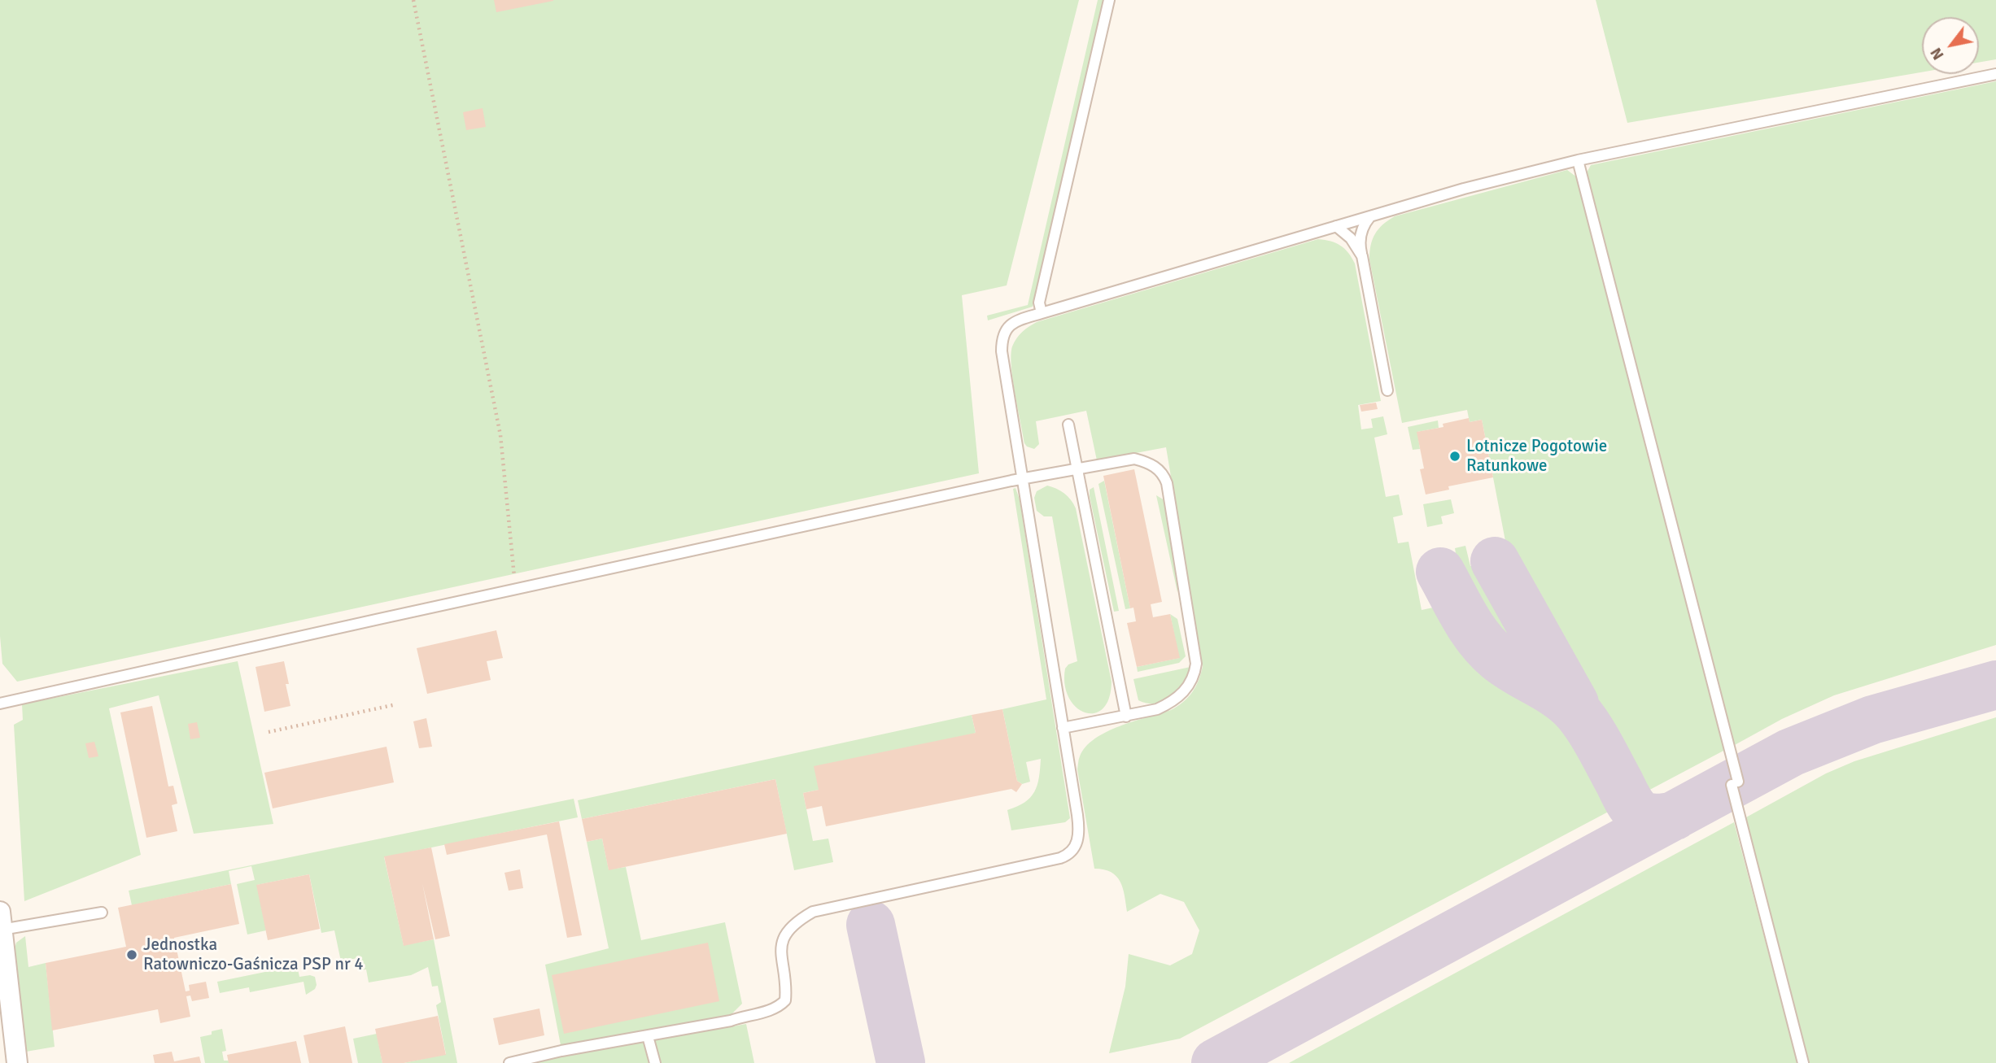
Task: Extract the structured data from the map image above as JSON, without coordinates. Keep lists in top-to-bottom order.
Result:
{
  "places": ["Lotnicze Pogotowie Ratunkowe", "Jednostka Ratowniczo-Gaśnicza PSP nr 4"],
  "north": "bottom left"
}
